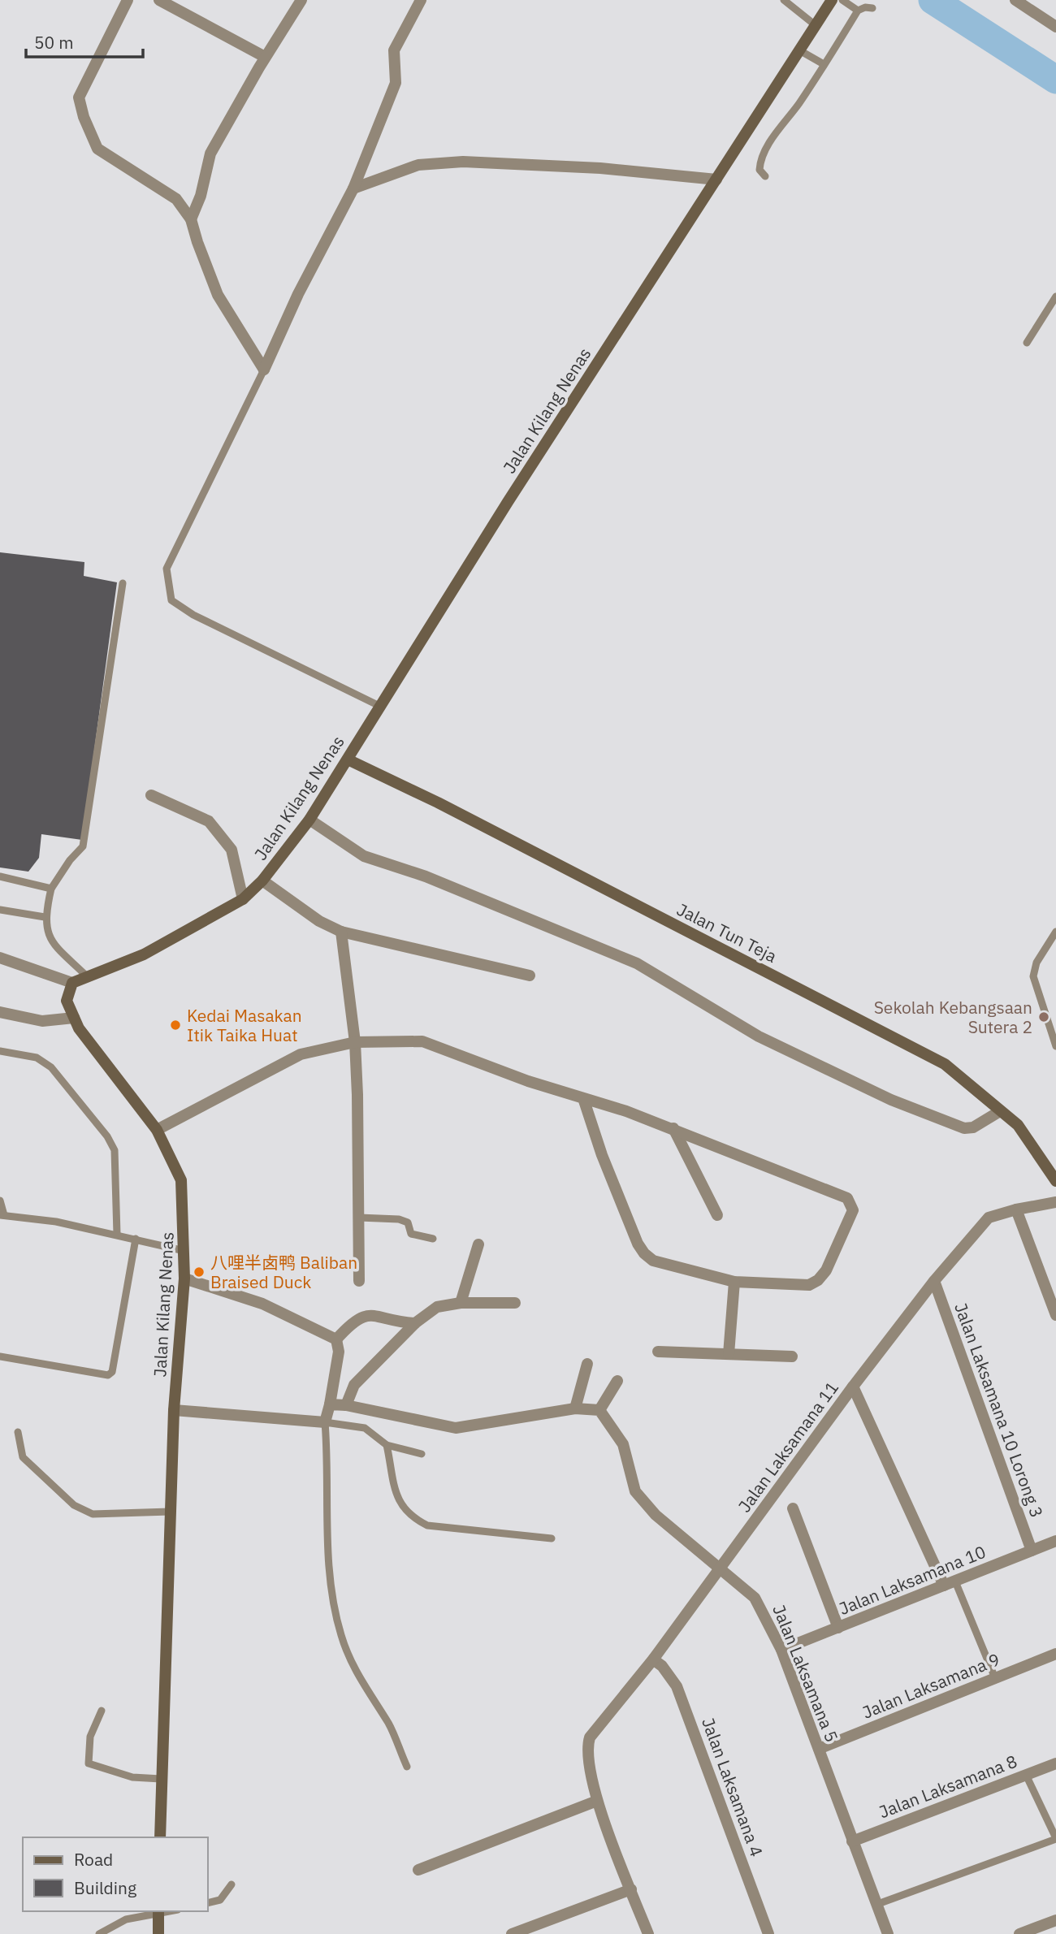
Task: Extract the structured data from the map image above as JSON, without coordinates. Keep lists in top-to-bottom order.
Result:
{
  "streets": {
    "street": [
      "Jalan Kilang Nenas",
      "Jalan Tun Teja",
      "Jalan Laksamana 10 Lorong 3",
      "Jalan Laksamana 11",
      "Jalan Laksamana 10",
      "Jalan Laksamana 5",
      "Jalan Laksamana 9",
      "Jalan Laksamana 8",
      "Jalan Laksamana 4"
    ]
  },
  "crossings": [
    ["Jalan Kilang Nenas", "Jalan Tun Teja"],
    ["Jalan Laksamana 10 Lorong 3", "Jalan Laksamana 11"],
    ["Jalan Laksamana 10 Lorong 3", "Jalan Laksamana 10"],
    ["Jalan Laksamana 11", "Jalan Laksamana 5"],
    ["Jalan Laksamana 11", "Jalan Laksamana 4"],
    ["Jalan Laksamana 10", "Jalan Laksamana 5"],
    ["Jalan Laksamana 5", "Jalan Laksamana 9"],
    ["Jalan Laksamana 5", "Jalan Laksamana 8"]
  ],
  "places": ["Sekolah Kebangsaan Sutera 2", "Kedai Masakan Itik Taika Huat", "八哩半卤鸭 Baliban Braised Duck"],
  "legend": ["Road", "Building"],
  "scale_bar": "50 m"
}
